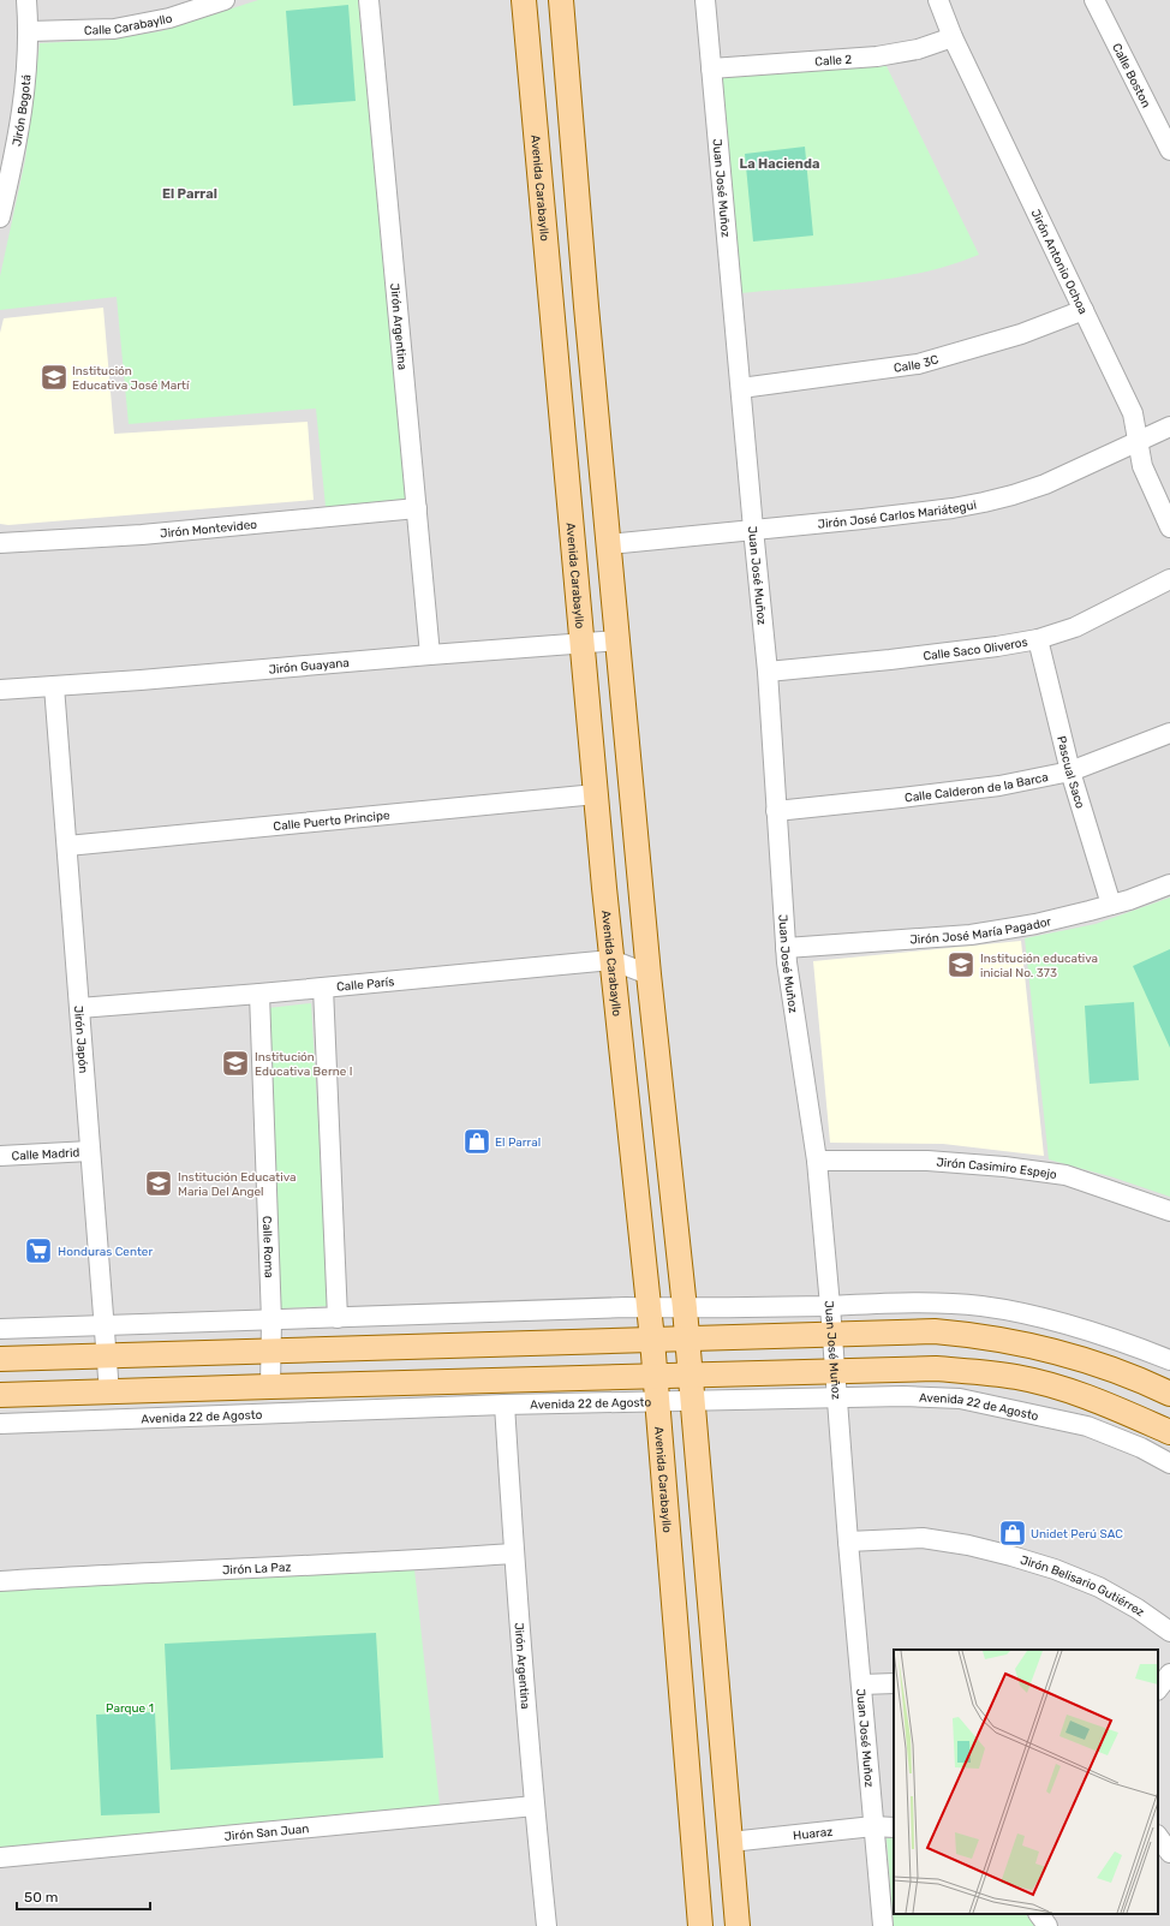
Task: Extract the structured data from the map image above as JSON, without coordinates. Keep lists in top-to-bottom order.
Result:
{
  "streets": {
    "main road": ["Avenida Carabayllo", "Avenida 22 de Agosto"],
    "street": [
      "Calle Carabayllo",
      "Calle 2",
      "Calle Boston",
      "Jirón Bogotá",
      "Juan José Muñoz",
      "Jirón Antonio Ochoa",
      "Jirón Argentina",
      "Calle 3C",
      "Jirón José Carlos Mariátegui",
      "Jirón Montevideo",
      "Calle Saco Oliveros",
      "Jirón Guayana",
      "Pascual Saco",
      "Calle Calderon de la Barca",
      "Calle Puerto Principe",
      "Jirón José María Pagador",
      "Calle París",
      "Jirón Japón",
      "Calle Madrid",
      "Jirón Casimiro Espejo",
      "Calle Roma",
      "Jirón La Paz",
      "Jirón Belisario Gutiérrez",
      "Jirón San Juan",
      "Huaraz"
    ]
  },
  "crossings": [
    ["Calle Carabayllo", "Jirón Bogotá"],
    ["Calle 2", "Juan José Muñoz"],
    ["Calle 2", "Jirón Antonio Ochoa"],
    ["Avenida Carabayllo", "Jirón Guayana"],
    ["Avenida Carabayllo", "Calle Puerto Principe"],
    ["Avenida Carabayllo", "Calle París"],
    ["Avenida Carabayllo", "Avenida 22 de Agosto"],
    ["Juan José Muñoz", "Calle 3C"],
    ["Juan José Muñoz", "Jirón José Carlos Mariátegui"],
    ["Juan José Muñoz", "Calle Saco Oliveros"],
    ["Juan José Muñoz", "Calle Calderon de la Barca"],
    ["Juan José Muñoz", "Jirón José María Pagador"],
    ["Juan José Muñoz", "Jirón Casimiro Espejo"],
    ["Juan José Muñoz", "Avenida 22 de Agosto"],
    ["Juan José Muñoz", "Jirón Belisario Gutiérrez"],
    ["Juan José Muñoz", "Huaraz"],
    ["Jirón Antonio Ochoa", "Calle 3C"],
    ["Jirón Antonio Ochoa", "Jirón José Carlos Mariátegui"],
    ["Jirón Argentina", "Jirón Montevideo"],
    ["Jirón Argentina", "Jirón Guayana"],
    ["Jirón Argentina", "Avenida 22 de Agosto"],
    ["Jirón Argentina", "Jirón La Paz"],
    ["Jirón Argentina", "Jirón San Juan"],
    ["Calle Saco Oliveros", "Pascual Saco"],
    ["Jirón Guayana", "Jirón Japón"],
    ["Pascual Saco", "Calle Calderon de la Barca"],
    ["Pascual Saco", "Jirón José María Pagador"],
    ["Calle Puerto Principe", "Jirón Japón"],
    ["Calle París", "Jirón Japón"],
    ["Calle París", "Calle Roma"],
    ["Jirón Japón", "Calle Madrid"],
    ["Jirón Japón", "Avenida 22 de Agosto"],
    ["Calle Roma", "Avenida 22 de Agosto"]
  ],
  "districts": ["La Hacienda", "El Parral"],
  "parks": ["Parque 1"],
  "places": {
    "school or university": [
      "Institución Educativa José Martí",
      "Institución educativa inicial No. 373",
      "Institución Educativa Berne I",
      "Institución Educativa Maria Del Angel"
    ],
    "shop": ["El Parral", "Unidet Perú SAC"],
    "supermarket": ["Honduras Center"]
  },
  "scale_bar": "50 m"
}
